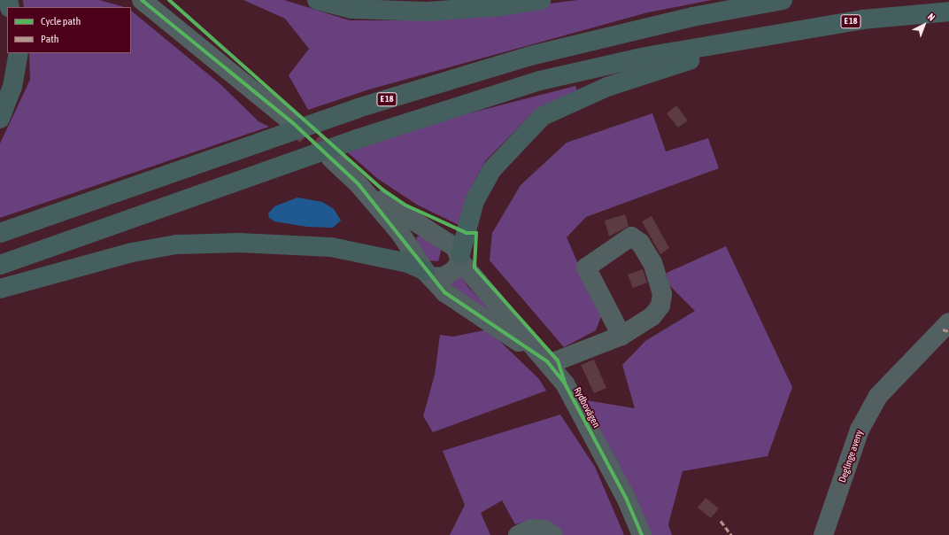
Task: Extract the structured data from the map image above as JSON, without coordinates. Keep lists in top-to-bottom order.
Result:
{
  "streets": {
    "highway": ["E 18"],
    "street": ["Rydbovägen", "Deglinge aveny"]
  },
  "legend": ["Cycle path", "Path"],
  "north": "top right"
}
